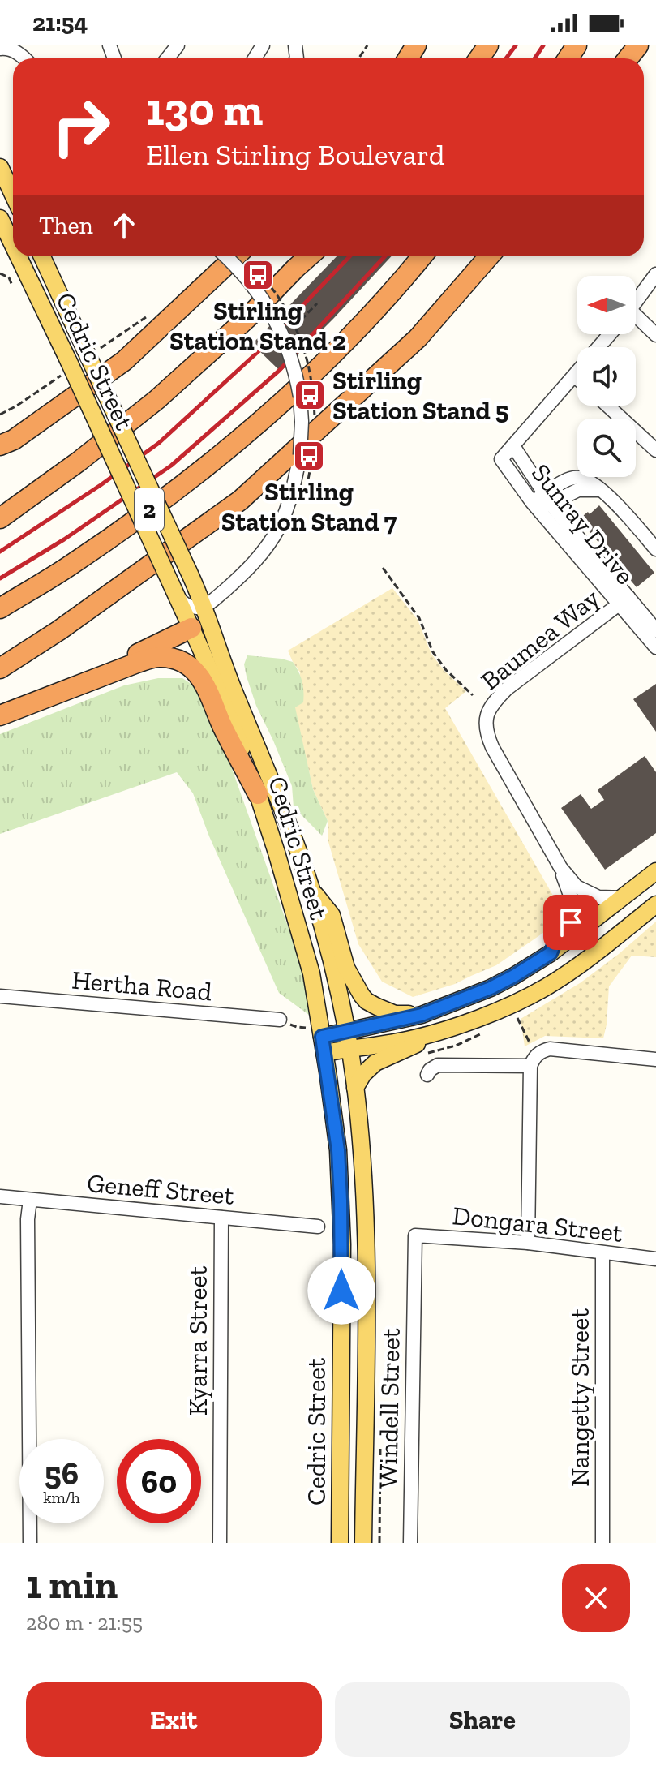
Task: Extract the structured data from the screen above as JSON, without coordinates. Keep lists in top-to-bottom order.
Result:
{
  "streets": {
    "highway": ["2"],
    "main road": ["Cedric Street"],
    "street": [
      "Sunray Drive",
      "Baumea Way",
      "Hertha Road",
      "Geneff Street",
      "Dongara Street",
      "Kyarra Street",
      "Nangetty Street",
      "Windell Street"
    ]
  },
  "crossings": [
    ["Sunray Drive", "Baumea Way"],
    ["Geneff Street", "Kyarra Street"],
    ["Dongara Street", "Nangetty Street"],
    ["Dongara Street", "Windell Street"]
  ],
  "places": {
    "bus stop": ["Stirling Station Stand 2", "Stirling Station Stand 5", "Stirling Station Stand 7"]
  },
  "north": "left",
  "page": {
    "status": "21:54",
    "turn": ["130 m", "Ellen Stirling Boulevard"],
    "then": "Then",
    "speed": "56 km/h",
    "limit": "60",
    "heading": ["1 min", "280 m · 21:55"],
    "buttons": ["Exit", "Share"]
  }
}
